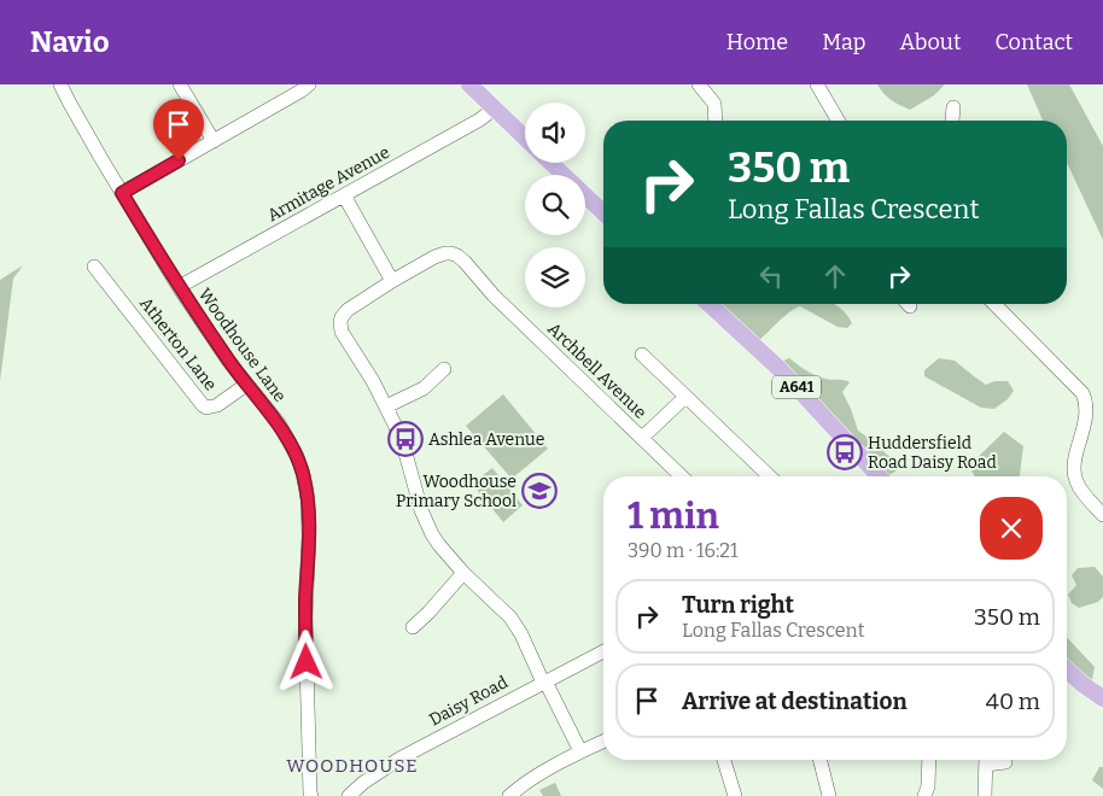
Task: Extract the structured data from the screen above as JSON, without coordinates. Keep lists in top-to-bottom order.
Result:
{
  "streets": {
    "main road": ["A641"],
    "street": [
      "Armitage Avenue",
      "Atherton Lane",
      "Woodhouse Lane",
      "Archbell Avenue",
      "Daisy Road"
    ]
  },
  "crossings": [
    ["Armitage Avenue", "Woodhouse Lane"],
    ["Atherton Lane", "Woodhouse Lane"]
  ],
  "districts": ["WOODHOUSE"],
  "places": {
    "bus stop": ["Ashlea Avenue", "Huddersfield Road Daisy Road"],
    "school or university": ["Woodhouse Primary School"]
  },
  "page": {
    "header": "Navio",
    "nav": [
      "Home",
      "Map",
      "About",
      "Contact"
    ],
    "turn": ["350 m", "Long Fallas Crescent"],
    "heading": ["1 min", "390 m · 16:21"],
    "list": [
      {
        "name": "Turn right",
        "note": "Long Fallas Crescent",
        "value": "350 m"
      },
      {
        "name": "Arrive at destination",
        "value": "40 m"
      }
    ]
  }
}
